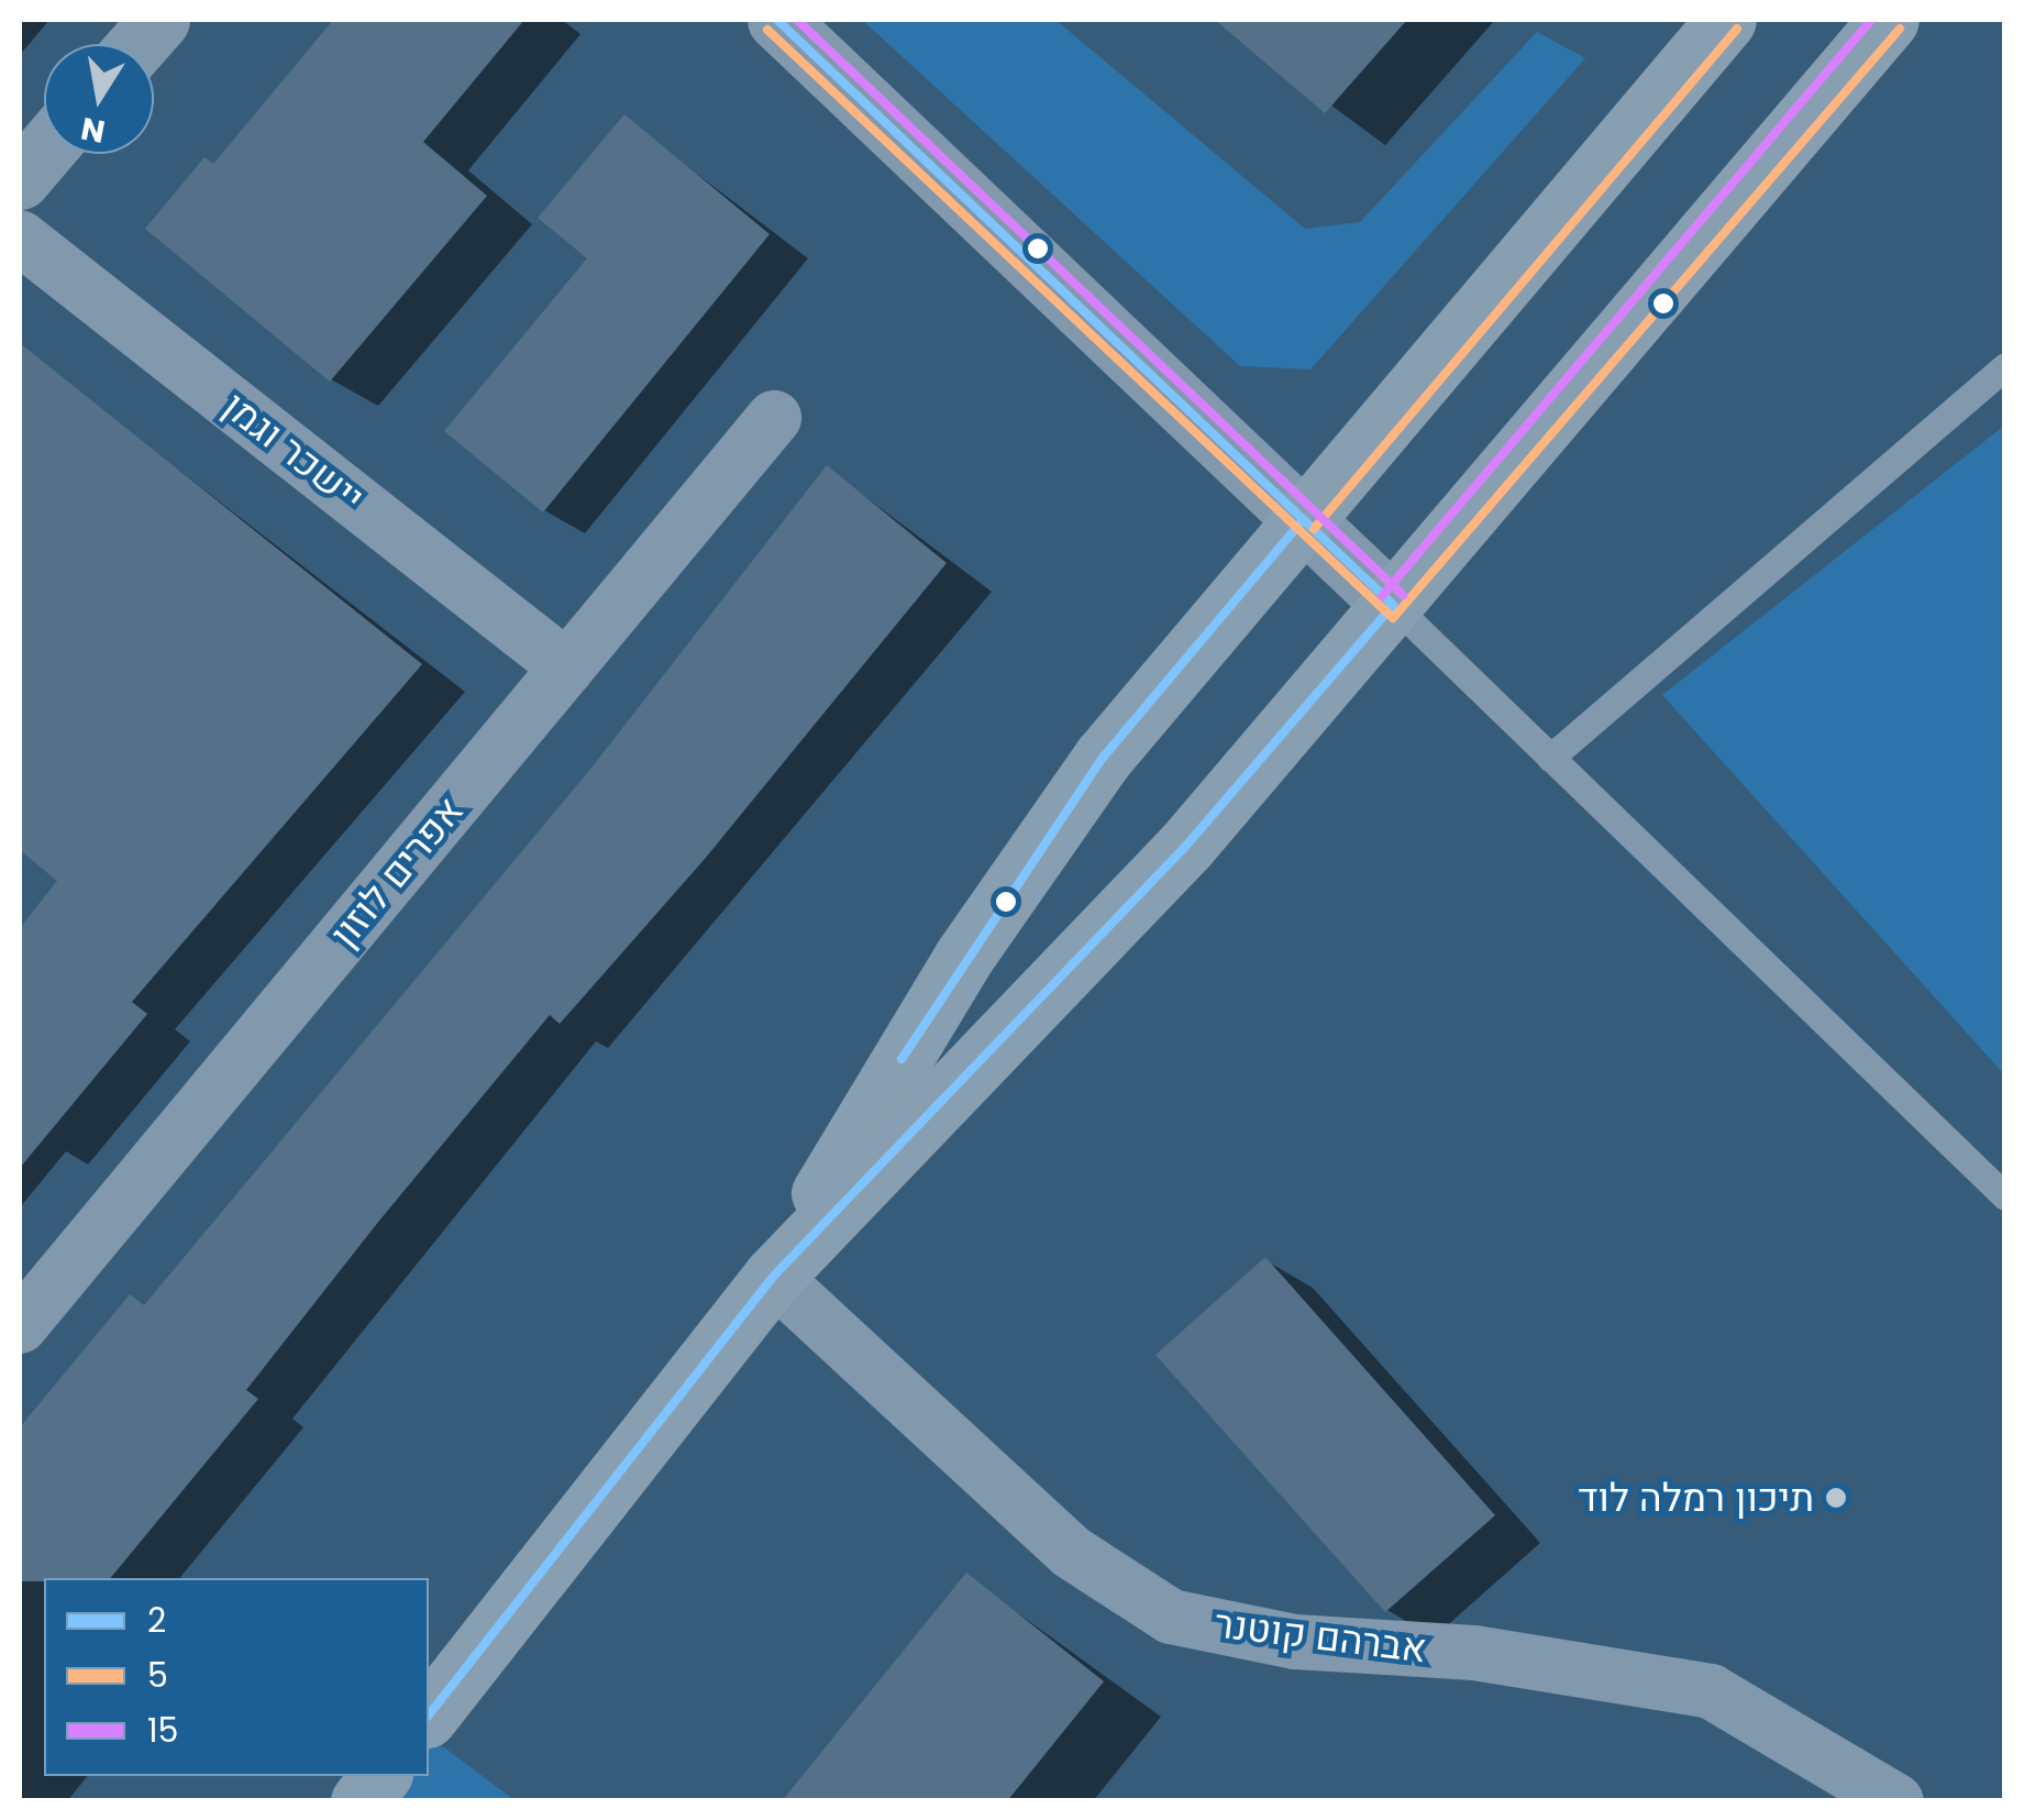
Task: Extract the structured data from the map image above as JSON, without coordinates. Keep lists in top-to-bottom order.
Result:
{
  "streets": {
    "street": ["יישכר וגמן", "אפרים לוזון", "אברהם קוטנר"]
  },
  "crossings": [
    ["יישכר וגמן", "אפרים לוזון"]
  ],
  "places": ["תיכון רמלה לוד"],
  "lines": ["transit line 2", "transit line 15", "transit line 5"],
  "legend": ["2", "5", "15"],
  "north": "bottom"
}
